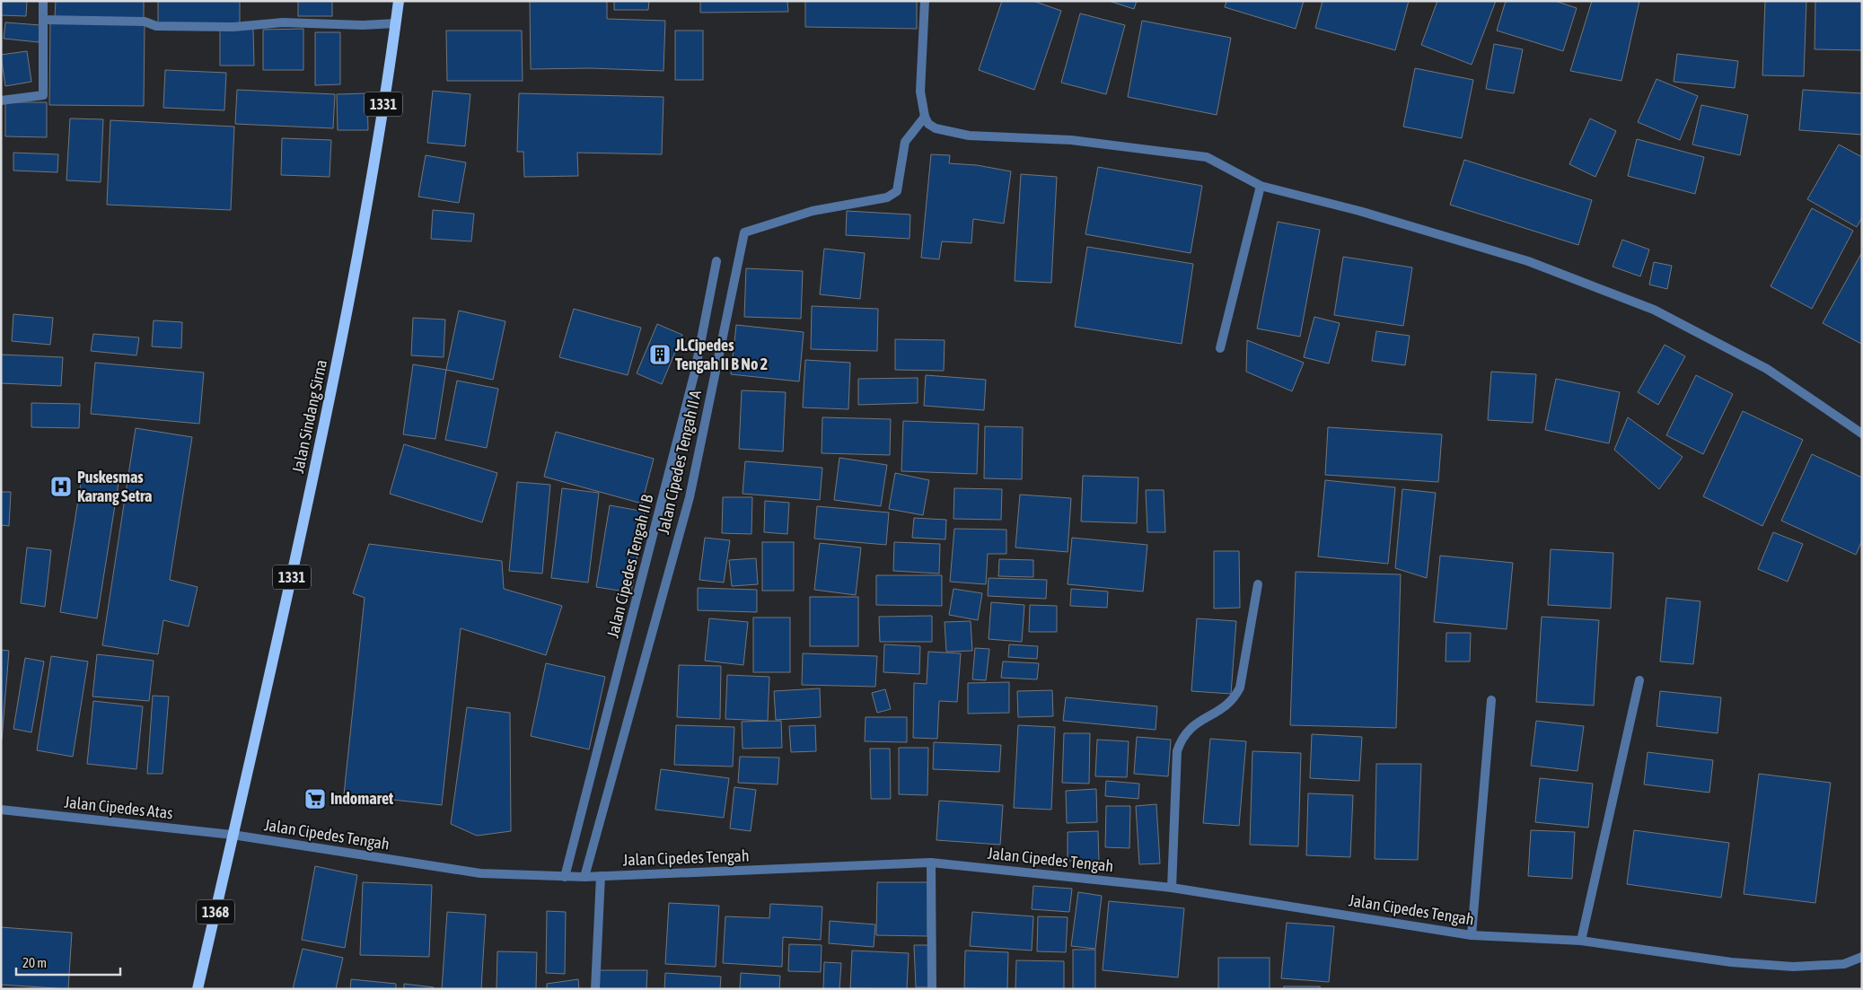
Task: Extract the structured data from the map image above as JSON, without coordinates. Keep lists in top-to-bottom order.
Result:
{
  "streets": {
    "main road": ["1331", "Jalan Sindang Sirna", "1368"],
    "street": [
      "Jalan Cipedes Tengah II A",
      "Jalan Cipedes Tengah II B",
      "Jalan Cipedes Atas",
      "Jalan Cipedes Tengah"
    ]
  },
  "crossings": [
    ["Jalan Sindang Sirna", "Jalan Cipedes Atas"],
    ["Jalan Sindang Sirna", "Jalan Cipedes Tengah"],
    ["Jalan Sindang Sirna", "1368"],
    ["Jalan Cipedes Tengah II A", "Jalan Cipedes Tengah"],
    ["Jalan Cipedes Tengah II B", "Jalan Cipedes Tengah"],
    ["Jalan Cipedes Atas", "Jalan Cipedes Tengah"],
    ["Jalan Cipedes Atas", "1368"],
    ["Jalan Cipedes Tengah", "1368"]
  ],
  "places": {
    "building": ["Jl.Cipedes Tengah II B No 2"],
    "hospital": ["Puskesmas Karang Setra"],
    "supermarket": ["Indomaret"]
  },
  "scale_bar": "20 m"
}
